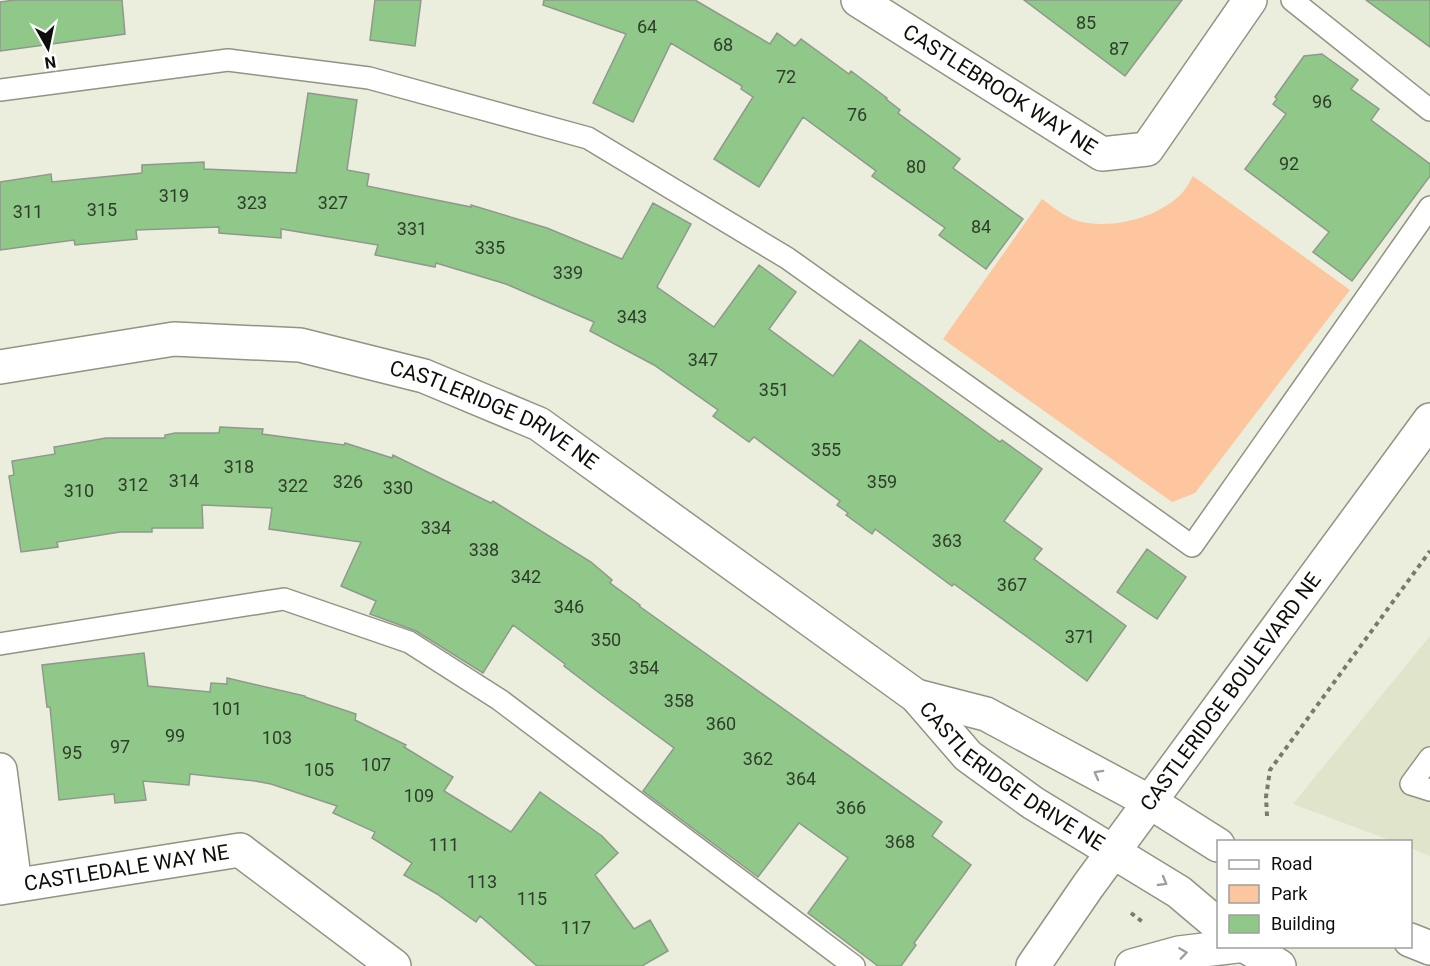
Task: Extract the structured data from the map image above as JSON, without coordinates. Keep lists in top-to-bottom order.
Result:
{
  "streets": {
    "street": [
      "CASTLEBROOK WAY NE",
      "CASTLERIDGE DRIVE NE",
      "CASTLERIDGE BOULEVARD NE",
      "CASTLEDALE WAY NE"
    ]
  },
  "crossings": [
    ["CASTLERIDGE DRIVE NE", "CASTLERIDGE BOULEVARD NE"]
  ],
  "house_numbers": [
    "85",
    "64",
    "68",
    "87",
    "72",
    "96",
    "76",
    "92",
    "80",
    "319",
    "323",
    "327",
    "315",
    "311",
    "84",
    "331",
    "335",
    "339",
    "343",
    "347",
    "351",
    "355",
    "318",
    "314",
    "326",
    "359",
    "312",
    "322",
    "330",
    "310",
    "334",
    "363",
    "338",
    "342",
    "367",
    "346",
    "371",
    "350",
    "354",
    "358",
    "101",
    "360",
    "99",
    "103",
    "97",
    "95",
    "362",
    "107",
    "105",
    "364",
    "109",
    "366",
    "368",
    "111",
    "113",
    "115",
    "117"
  ],
  "legend": ["Road", "Park", "Building"],
  "north": "bottom"
}
